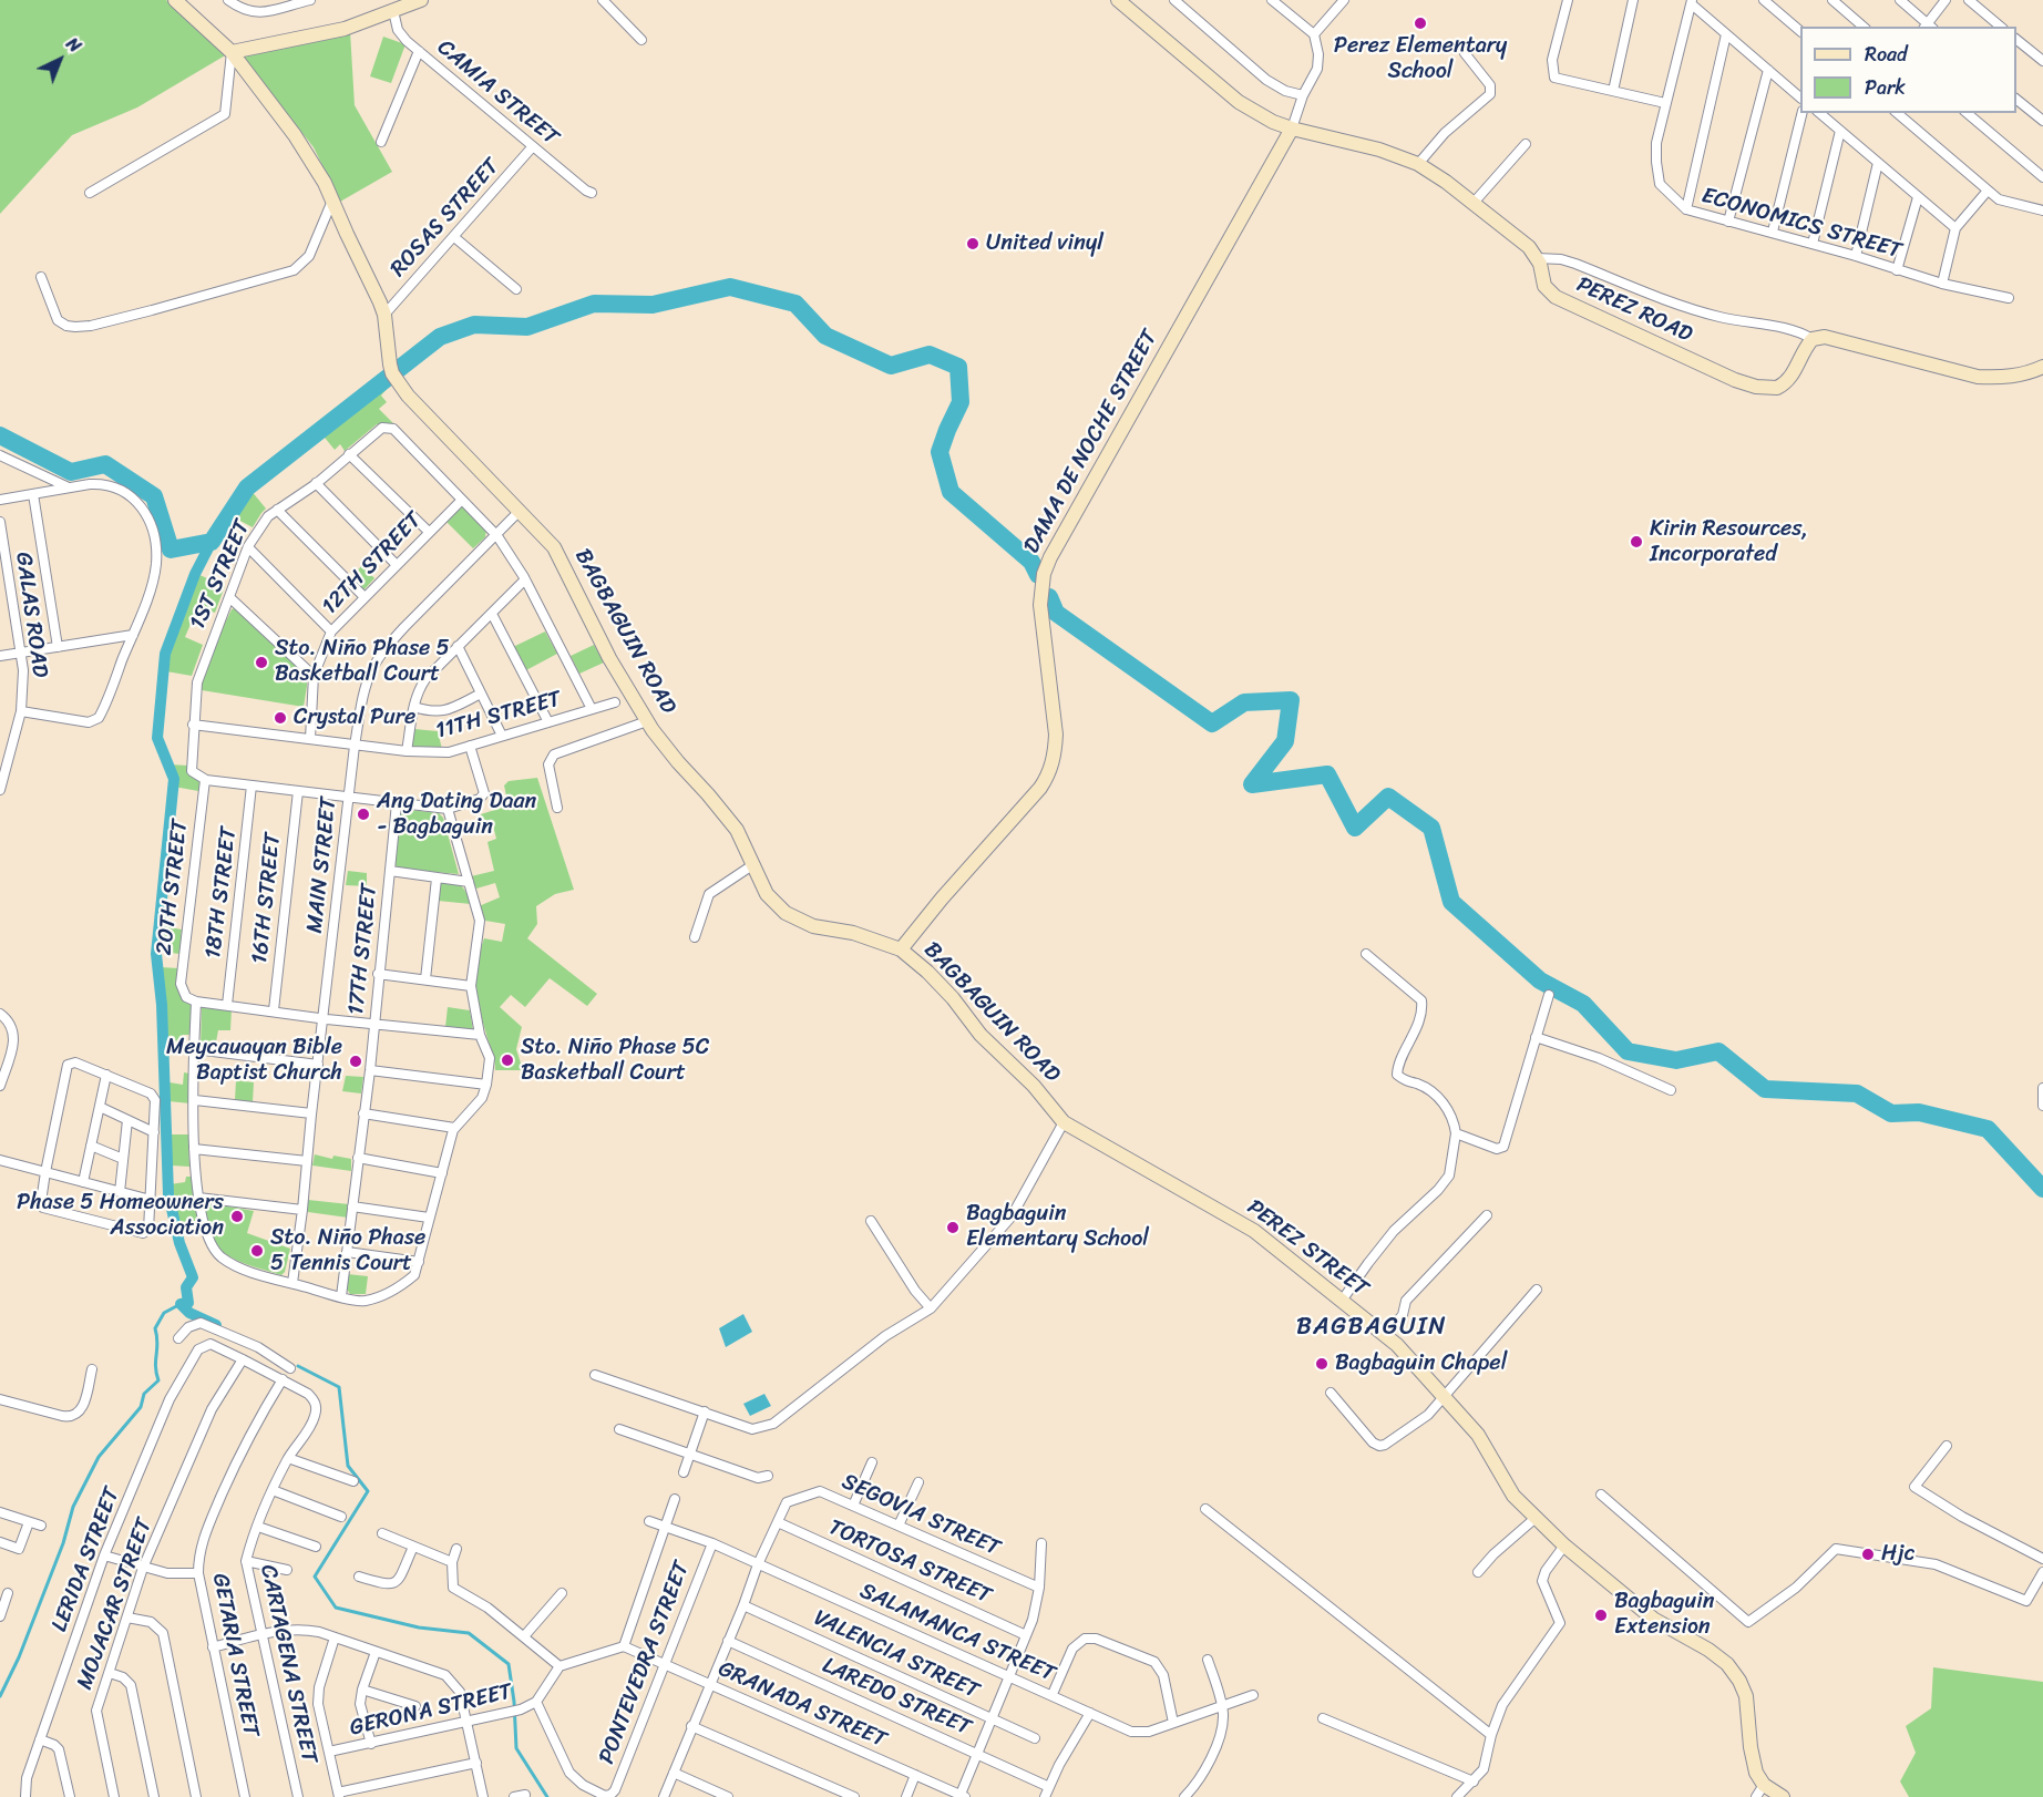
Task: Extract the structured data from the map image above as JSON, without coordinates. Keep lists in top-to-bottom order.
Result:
{
  "streets": {
    "street": [
      "CAMIA STREET",
      "ROSAS STREET",
      "ECONOMICS STREET",
      "PEREZ ROAD",
      "DAMA DE NOCHE STREET",
      "12TH STREET",
      "1ST STREET",
      "GALAS ROAD",
      "BAGBAGUIN ROAD",
      "11TH STREET",
      "MAIN STREET",
      "20TH STREET",
      "18TH STREET",
      "16TH STREET",
      "17TH STREET",
      "PEREZ STREET",
      "SEGOVIA STREET",
      "LERIDA STREET",
      "TORTOSA STREET",
      "MOJACAR STREET",
      "SALAMANCA STREET",
      "GETARIA STREET",
      "VALENCIA STREET",
      "PONTEVEDRA STREET",
      "CARTAGENA STREET",
      "LAREDO STREET",
      "GRANADA STREET",
      "GERONA STREET"
    ]
  },
  "crossings": [
    ["CAMIA STREET", "ROSAS STREET"],
    ["ROSAS STREET", "BAGBAGUIN ROAD"],
    ["PEREZ ROAD", "DAMA DE NOCHE STREET"],
    ["DAMA DE NOCHE STREET", "BAGBAGUIN ROAD"],
    ["12TH STREET", "1ST STREET"],
    ["12TH STREET", "11TH STREET"],
    ["1ST STREET", "11TH STREET"],
    ["1ST STREET", "MAIN STREET"],
    ["1ST STREET", "20TH STREET"],
    ["BAGBAGUIN ROAD", "MAIN STREET"],
    ["BAGBAGUIN ROAD", "PEREZ STREET"],
    ["11TH STREET", "MAIN STREET"],
    ["MAIN STREET", "20TH STREET"],
    ["20TH STREET", "17TH STREET"],
    ["SEGOVIA STREET", "TORTOSA STREET"],
    ["LERIDA STREET", "CARTAGENA STREET"],
    ["MOJACAR STREET", "CARTAGENA STREET"],
    ["SALAMANCA STREET", "PONTEVEDRA STREET"],
    ["GETARIA STREET", "CARTAGENA STREET"],
    ["PONTEVEDRA STREET", "GRANADA STREET"],
    ["PONTEVEDRA STREET", "GERONA STREET"]
  ],
  "districts": ["BAGBAGUIN"],
  "places": [
    "Perez Elementary School",
    "United vinyl",
    "Kirin Resources, Incorporated",
    "Sto. Niño Phase 5 Basketball Court",
    "Crystal Pure",
    "Ang Dating Daan - Bagbaguin",
    "Sto. Niño Phase 5C Basketball Court",
    "Meycauayan Bible Baptist Church",
    "Phase 5 Homeowners Association",
    "Bagbaguin Elementary School",
    "Sto. Niño Phase 5 Tennis Court",
    "Bagbaguin Chapel",
    "Hjc",
    "Bagbaguin Extension"
  ],
  "legend": ["Road", "Park"],
  "north": "top right"
}
